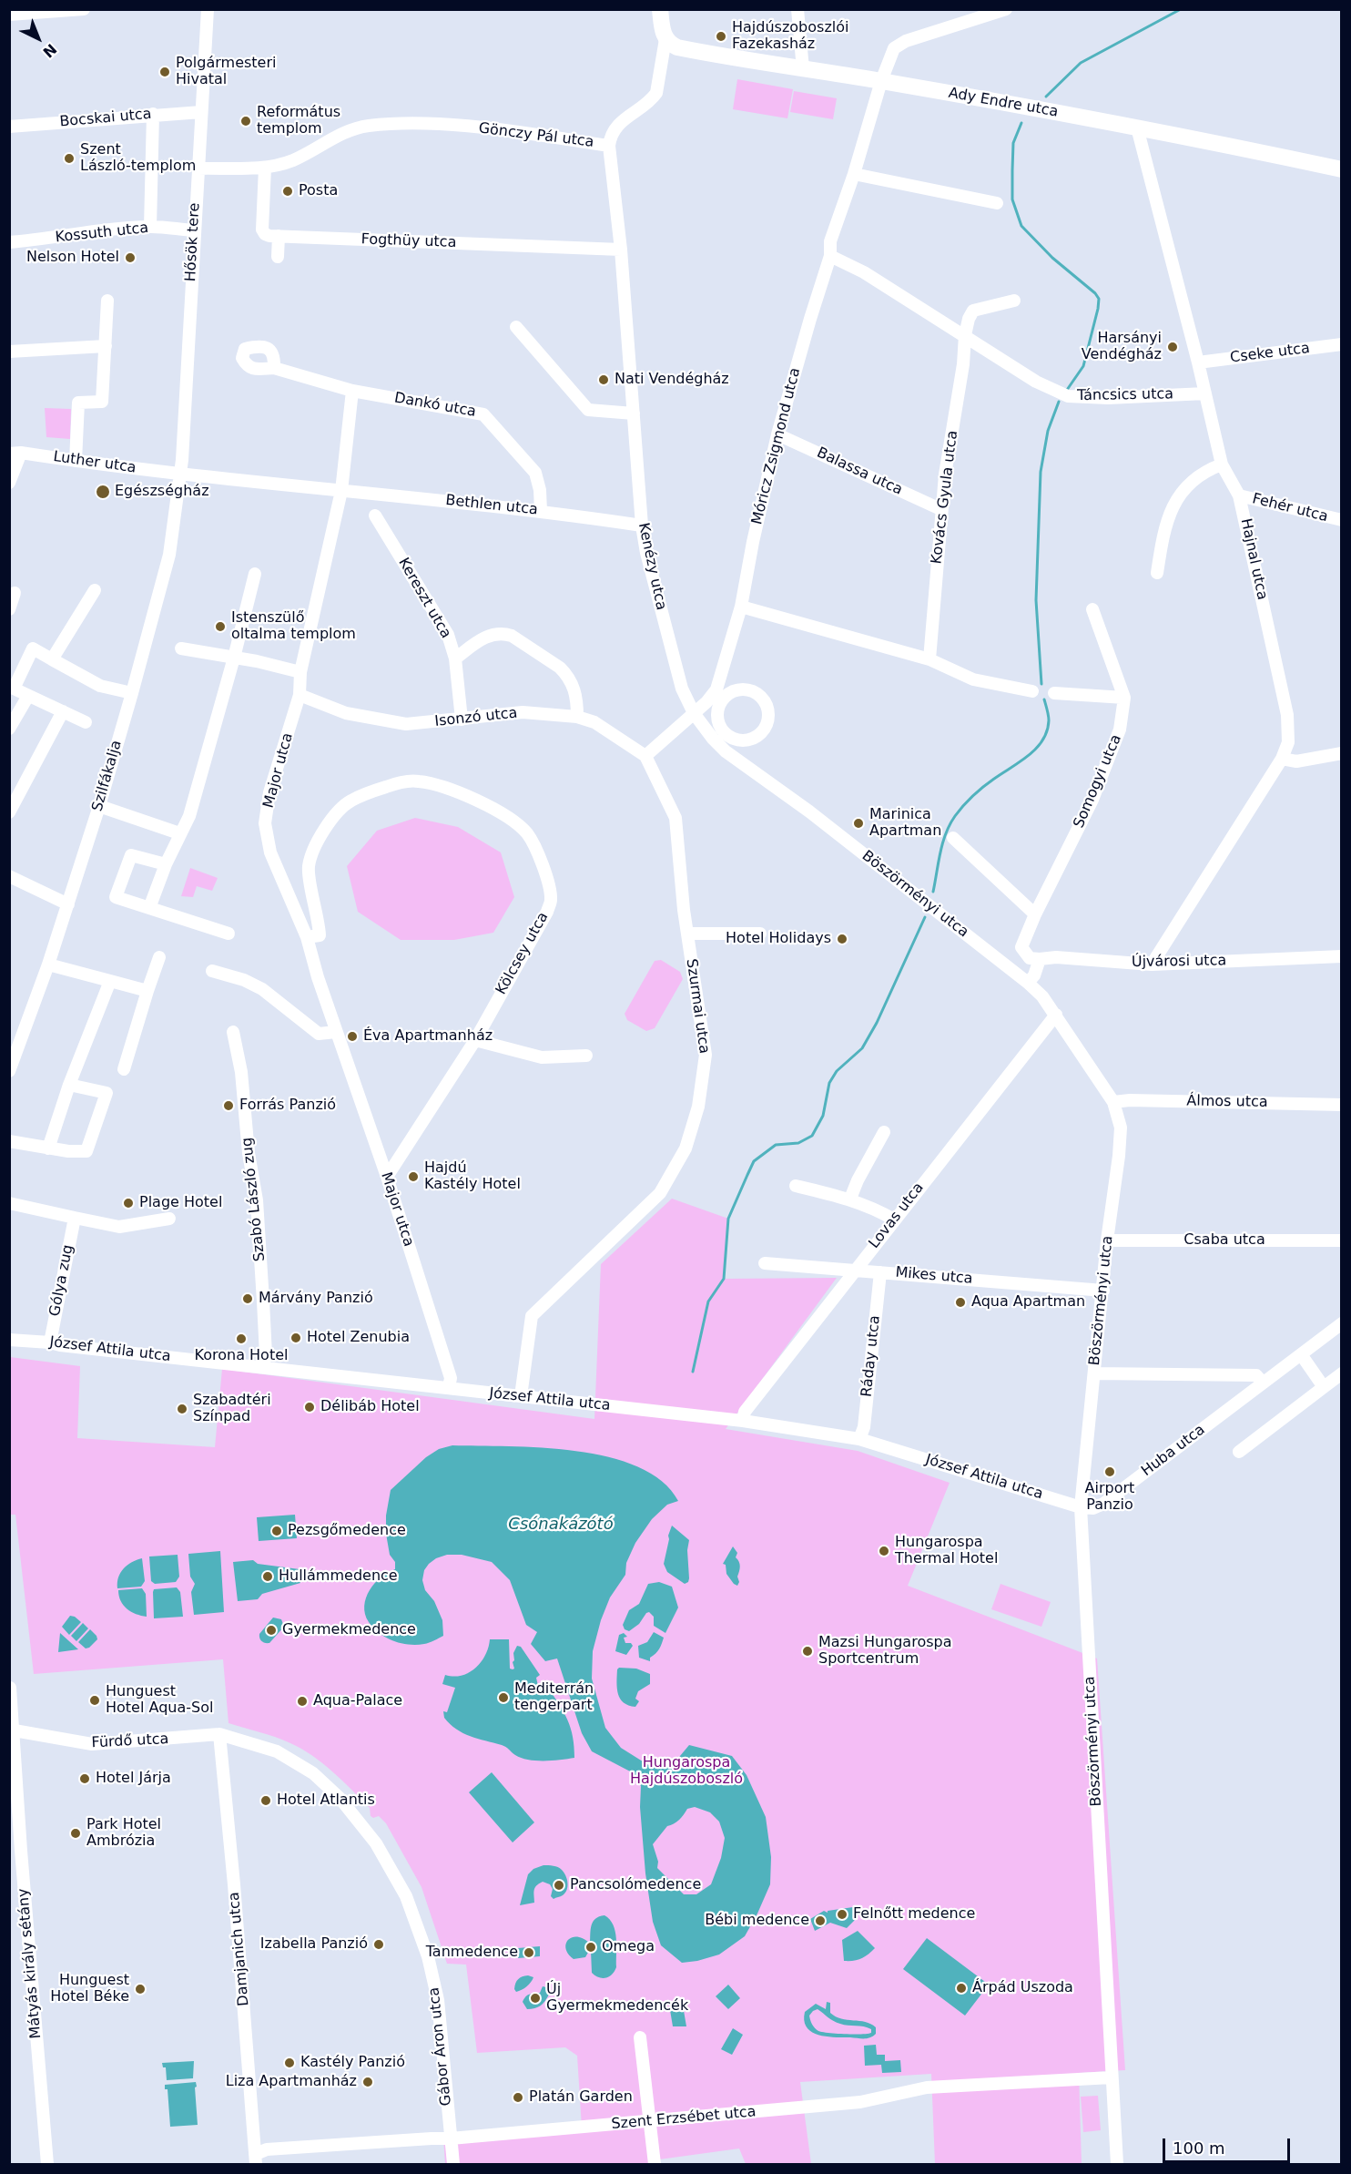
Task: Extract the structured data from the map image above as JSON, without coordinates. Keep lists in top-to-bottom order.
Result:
{
  "streets": {
    "main road": ["Ady Endre utca"],
    "street": [
      "Bocskai utca",
      "Gönczy Pál utca",
      "Kossuth utca",
      "Fogthüy utca",
      "Hősök tere",
      "Cseke utca",
      "Táncsics utca",
      "Dankó utca",
      "Móricz Zsigmond utca",
      "Luther utca",
      "Balassa utca",
      "Kovács Gyula utca",
      "Bethlen utca",
      "Fehér utca",
      "Hajnal utca",
      "Kenézy utca",
      "Kereszt utca",
      "Isonzó utca",
      "Major utca",
      "Szilfákalja",
      "Somogyi utca",
      "Böszörményi utca",
      "Kölcsey utca",
      "Újvárosi utca",
      "Szurmai utca",
      "Álmos utca",
      "Szabó László zug",
      "Lovas utca",
      "Csaba utca",
      "Mikes utca",
      "Gólya zug",
      "József Attila utca",
      "Ráday utca",
      "Huba utca",
      "Fürdő utca",
      "Damjanich utca",
      "Mátyás király sétány",
      "Gábor Áron utca",
      "Szent Erzsébet utca"
    ]
  },
  "crossings": [
    ["Ady Endre utca", "Gönczy Pál utca"],
    ["Ady Endre utca", "Móricz Zsigmond utca"],
    ["Ady Endre utca", "Hajnal utca"],
    ["Bocskai utca", "Hősök tere"],
    ["Gönczy Pál utca", "Hősök tere"],
    ["Gönczy Pál utca", "Kenézy utca"],
    ["Kossuth utca", "Hősök tere"],
    ["Fogthüy utca", "Kenézy utca"],
    ["Hősök tere", "Luther utca"],
    ["Hősök tere", "Bethlen utca"],
    ["Hősök tere", "Szilfákalja"],
    ["Cseke utca", "Hajnal utca"],
    ["Táncsics utca", "Móricz Zsigmond utca"],
    ["Táncsics utca", "Kovács Gyula utca"],
    ["Táncsics utca", "Hajnal utca"],
    ["Dankó utca", "Bethlen utca"],
    ["Móricz Zsigmond utca", "Balassa utca"],
    ["Móricz Zsigmond utca", "Kenézy utca"],
    ["Móricz Zsigmond utca", "Isonzó utca"],
    ["Móricz Zsigmond utca", "Böszörményi utca"],
    ["Móricz Zsigmond utca", "Szurmai utca"],
    ["Luther utca", "Bethlen utca"],
    ["Luther utca", "Szilfákalja"],
    ["Balassa utca", "Kovács Gyula utca"],
    ["Bethlen utca", "Kenézy utca"],
    ["Bethlen utca", "Major utca"],
    ["Bethlen utca", "Szilfákalja"],
    ["Fehér utca", "Hajnal utca"],
    ["Hajnal utca", "Újvárosi utca"],
    ["Kenézy utca", "Böszörményi utca"],
    ["Kereszt utca", "Isonzó utca"],
    ["Isonzó utca", "Major utca"],
    ["Isonzó utca", "Szurmai utca"],
    ["Major utca", "Kölcsey utca"],
    ["Major utca", "József Attila utca"],
    ["Somogyi utca", "Újvárosi utca"],
    ["Böszörményi utca", "Álmos utca"],
    ["Böszörményi utca", "Lovas utca"],
    ["Böszörményi utca", "Csaba utca"],
    ["Böszörményi utca", "Mikes utca"],
    ["Böszörményi utca", "József Attila utca"],
    ["Böszörményi utca", "Huba utca"],
    ["Böszörményi utca", "Szent Erzsébet utca"],
    ["Szurmai utca", "József Attila utca"],
    ["Szabó László zug", "József Attila utca"],
    ["Lovas utca", "Mikes utca"],
    ["Lovas utca", "József Attila utca"],
    ["Mikes utca", "Ráday utca"],
    ["Gólya zug", "József Attila utca"],
    ["József Attila utca", "Ráday utca"],
    ["József Attila utca", "Huba utca"],
    ["Fürdő utca", "Damjanich utca"],
    ["Fürdő utca", "Mátyás király sétány"],
    ["Fürdő utca", "Gábor Áron utca"],
    ["Damjanich utca", "Gábor Áron utca"],
    ["Damjanich utca", "Szent Erzsébet utca"],
    ["Gábor Áron utca", "Szent Erzsébet utca"]
  ],
  "water": ["Csónakázótó"],
  "parks": ["Hungarospa Hajdúszoboszló"],
  "places": [
    "Hajdúszoboszlói Fazekasház",
    "Polgármesteri Hivatal",
    "Református templom",
    "Szent László-templom",
    "Posta",
    "Nelson Hotel",
    "Harsányi Vendégház",
    "Nati Vendégház",
    "Egészségház",
    "Istenszülő oltalma templom",
    "Marinica Apartman",
    "Hotel Holidays",
    "Éva Apartmanház",
    "Forrás Panzió",
    "Hajdú Kastély Hotel",
    "Plage Hotel",
    "Márvány Panzió",
    "Aqua Apartman",
    "Hotel Zenubia",
    "Korona Hotel",
    "Délibáb Hotel",
    "Szabadtéri Színpad",
    "Airport Panzio",
    "Pezsgőmedence",
    "Hungarospa Thermal Hotel",
    "Hullámmedence",
    "Gyermekmedence",
    "Mazsi Hungarospa Sportcentrum",
    "Mediterrán tengerpart",
    "Hunguest Hotel Aqua-Sol",
    "Aqua-Palace",
    "Hotel Járja",
    "Hotel Atlantis",
    "Park Hotel Ambrózia",
    "Pancsolómedence",
    "Felnőtt medence",
    "Bébi medence",
    "Izabella Panzió",
    "Omega",
    "Tanmedence",
    "Árpád Uszoda",
    "Hunguest Hotel Béke",
    "Új Gyermekmedencék",
    "Kastély Panzió",
    "Liza Apartmanház",
    "Platán Garden"
  ],
  "scale_bar": "100 m",
  "north": "bottom right"
}
